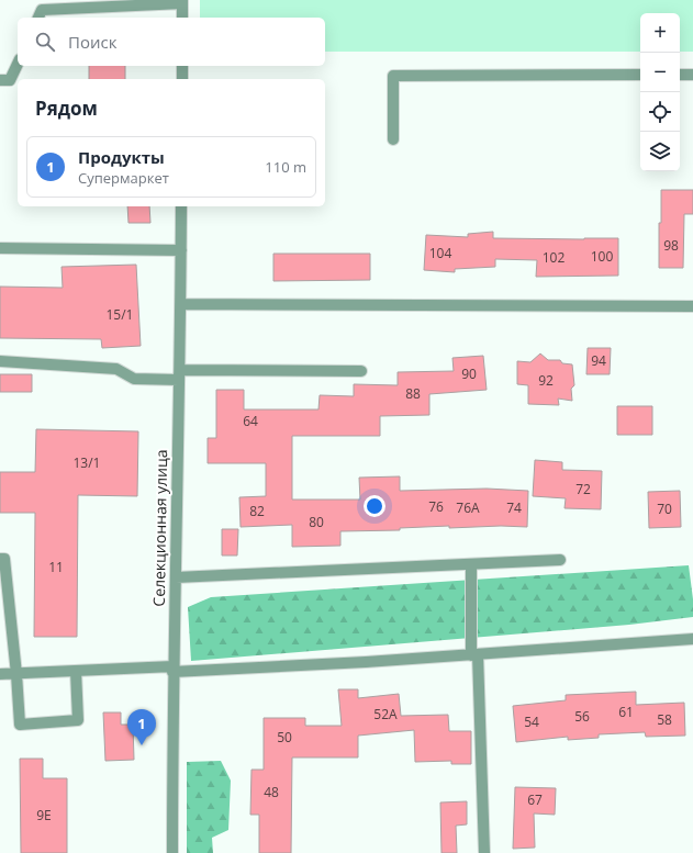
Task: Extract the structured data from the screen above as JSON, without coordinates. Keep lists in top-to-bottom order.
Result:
{
  "streets": {
    "street": ["Селекционная улица"]
  },
  "house_numbers": [
    "98",
    "104",
    "100",
    "102",
    "15/1",
    "94",
    "90",
    "92",
    "88",
    "64",
    "13/1",
    "72",
    "76",
    "76А",
    "74",
    "70",
    "82",
    "80",
    "11",
    "61",
    "52А",
    "56",
    "58",
    "54",
    "50",
    "48",
    "67",
    "9Е"
  ],
  "page": {
    "map_buttons": ["+", "−"],
    "search": "Поиск",
    "heading": "Рядом",
    "list": [
      {
        "mark": "1",
        "name": "Продукты",
        "note": "Супермаркет",
        "value": "110 m"
      }
    ],
    "pins": "1"
  }
}
